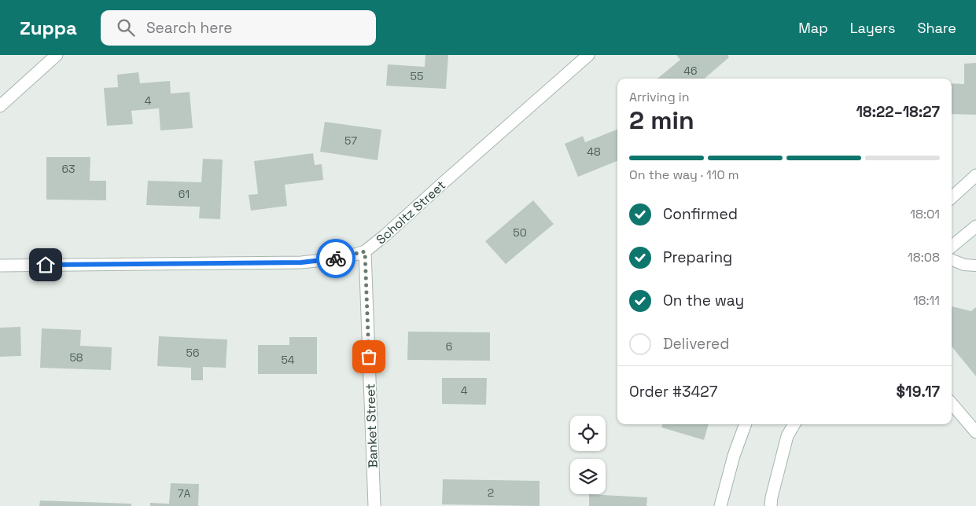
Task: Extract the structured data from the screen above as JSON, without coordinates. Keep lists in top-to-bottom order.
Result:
{
  "streets": {
    "street": ["Scholtz Street", "Banket Street"]
  },
  "crossings": [
    ["Scholtz Street", "Banket Street"]
  ],
  "house_numbers": [
    "46",
    "55",
    "4",
    "57",
    "48",
    "63",
    "61",
    "50",
    "6",
    "56",
    "58",
    "54",
    "4",
    "2",
    "7A"
  ],
  "page": {
    "header": "Zuppa",
    "search": "Search here",
    "nav": ["Map", "Layers", "Share"],
    "heading": ["2 min", "Arriving in", "18:22–18:27"],
    "panel": ["Order #3427", "$19.17"],
    "bar": "On the way · 110 m",
    "list": [
      ["Confirmed", "18:01"],
      ["Preparing", "18:08"],
      ["On the way", "18:11"],
      "Delivered"
    ]
  }
}
